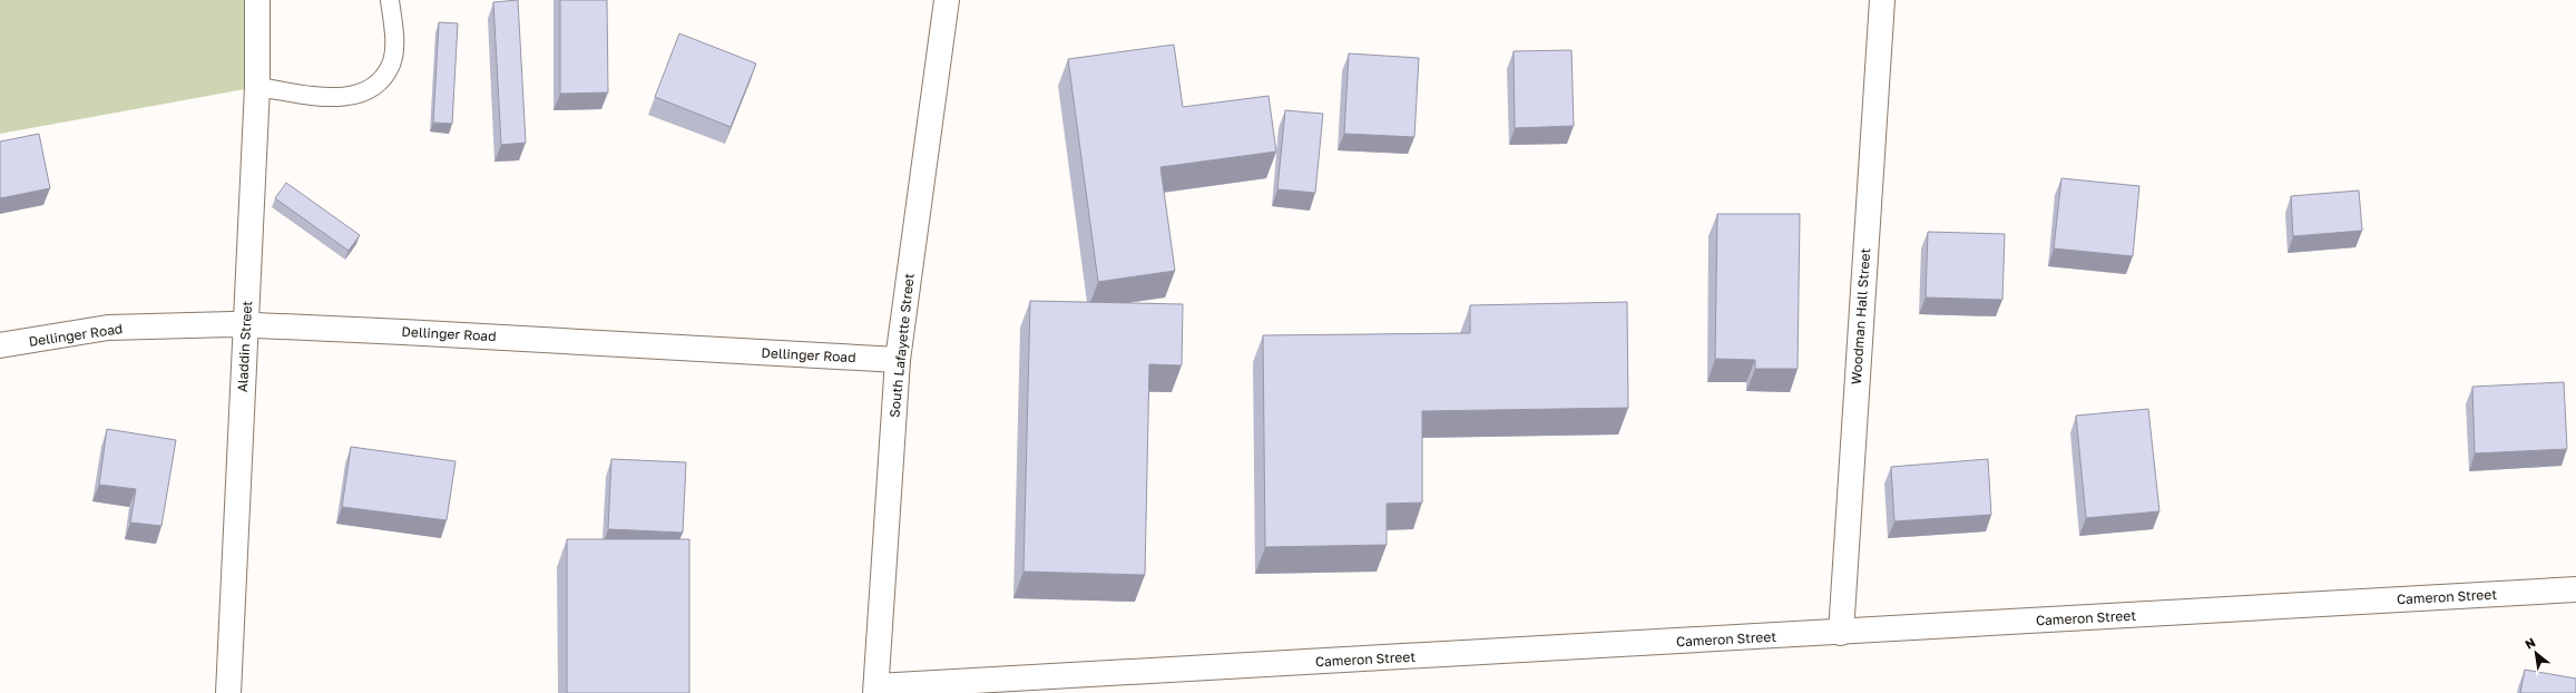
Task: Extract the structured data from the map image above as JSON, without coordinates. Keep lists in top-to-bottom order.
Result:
{
  "streets": {
    "street": [
      "Woodman Hall Street",
      "Dellinger Road",
      "South Lafayette Street",
      "Aladdin Street",
      "Cameron Street"
    ]
  },
  "crossings": [
    ["Woodman Hall Street", "Cameron Street"],
    ["Dellinger Road", "South Lafayette Street"],
    ["Dellinger Road", "Aladdin Street"],
    ["South Lafayette Street", "Cameron Street"]
  ],
  "north": "top left"
}
